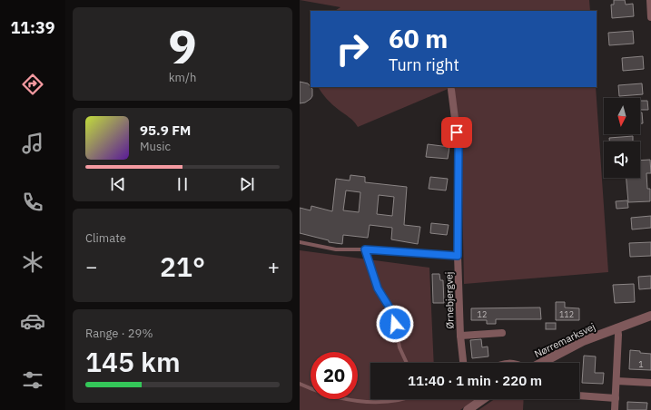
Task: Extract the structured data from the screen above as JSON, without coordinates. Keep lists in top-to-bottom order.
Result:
{
  "streets": {
    "street": ["Ørnebjergvej", "Nørremarksvej"]
  },
  "house_numbers": ["12", "112", "1"],
  "north": "bottom",
  "page": {
    "tabs": "11:39",
    "tile": [
      ["9", "km/h"],
      "Climate",
      ["Range · 29%", "145 km"]
    ],
    "turn": ["60 m", "Turn right"],
    "song": ["95.9 FM", "Music"],
    "heat": ["−", "21°", "+"],
    "limit": "20",
    "trip": "11:40 · 1 min · 220 m"
  }
}
